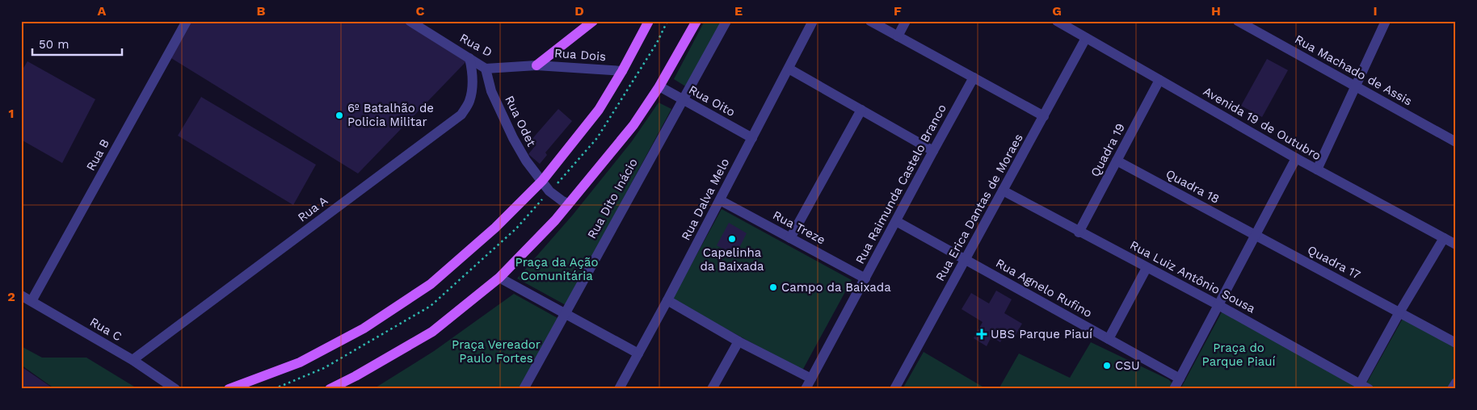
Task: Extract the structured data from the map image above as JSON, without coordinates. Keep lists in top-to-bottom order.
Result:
{
  "streets": {
    "street": [
      "Rua D",
      "Rua Dois",
      "Rua Machado de Assis",
      "Rua Oito",
      "Rua Odet",
      "Avenida 19 de Outubro",
      "Quadra 19",
      "Rua B",
      "Rua Raimunda Castelo Branco",
      "Quadra 18",
      "Rua Dito Inácio",
      "Rua Dalva Melo",
      "Rua Erica Dantas de Moraes",
      "Rua A",
      "Rua Treze",
      "Quadra 17",
      "Rua Luiz Antônio Sousa",
      "Rua Agnelo Rufino",
      "Rua C"
    ]
  },
  "crossings": [
    ["Rua D", "Rua Dois"],
    ["Rua D", "Rua Odet"],
    ["Rua D", "Rua A"],
    ["Rua Oito", "Rua Dito Inácio"],
    ["Rua Oito", "Rua Dalva Melo"],
    ["Avenida 19 de Outubro", "Quadra 19"],
    ["Avenida 19 de Outubro", "Rua Erica Dantas de Moraes"],
    ["Quadra 19", "Quadra 18"],
    ["Quadra 19", "Rua Luiz Antônio Sousa"],
    ["Rua B", "Rua C"],
    ["Rua Raimunda Castelo Branco", "Rua Treze"],
    ["Rua Raimunda Castelo Branco", "Rua Agnelo Rufino"],
    ["Quadra 18", "Quadra 17"],
    ["Rua Dalva Melo", "Rua Treze"],
    ["Rua Erica Dantas de Moraes", "Rua Luiz Antônio Sousa"],
    ["Rua Erica Dantas de Moraes", "Rua Agnelo Rufino"],
    ["Rua A", "Rua C"]
  ],
  "parks": ["Praça da Ação Comunitária", "Praça Vereador Paulo Fortes", "Praça do Parque Piauí"],
  "places": {
    "other": [
      "6º Batalhão de Policia Militar",
      "Capelinha da Baixada",
      "Campo da Baixada",
      "CSU"
    ],
    "health": ["UBS Parque Piauí"]
  },
  "scale_bar": "50 m",
  "grid": {
    "columns": [
      "A",
      "B",
      "C",
      "D",
      "E",
      "F",
      "G",
      "H",
      "I"
    ],
    "rows": ["1", "2"]
  }
}
